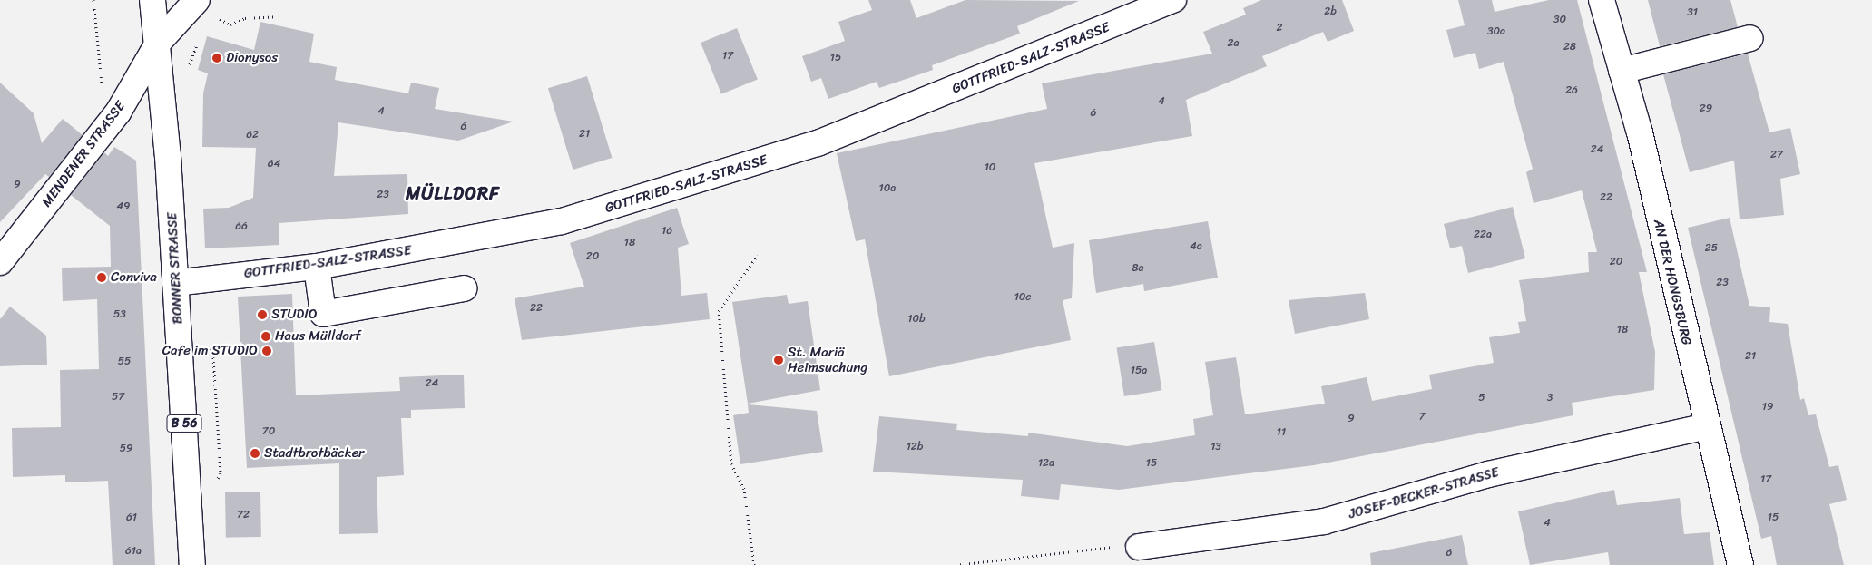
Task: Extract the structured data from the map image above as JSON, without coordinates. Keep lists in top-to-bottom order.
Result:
{
  "streets": {
    "street": [
      "GOTTFRIED-SALZ-STRASSE",
      "MENDENER STRASSE",
      "BONNER STRASSE",
      "AN DER HONGSBURG",
      "B 56",
      "JOSEF-DECKER-STRASSE"
    ]
  },
  "crossings": [
    ["GOTTFRIED-SALZ-STRASSE", "BONNER STRASSE"],
    ["MENDENER STRASSE", "BONNER STRASSE"],
    ["AN DER HONGSBURG", "JOSEF-DECKER-STRASSE"]
  ],
  "districts": ["MÜLLDORF"],
  "places": [
    "Dionysos",
    "Conviva",
    "STUDIO",
    "Haus Mülldorf",
    "Cafe im STUDIO",
    "St. Mariä Heimsuchung",
    "Stadtbrotbäcker"
  ],
  "house_numbers": [
    "2b",
    "31",
    "30",
    "2",
    "30a",
    "2a",
    "28",
    "17",
    "15",
    "26",
    "4",
    "29",
    "4",
    "6",
    "6",
    "21",
    "62",
    "24",
    "27",
    "64",
    "10",
    "9",
    "10a",
    "23",
    "22",
    "49",
    "66",
    "16",
    "22a",
    "18",
    "4a",
    "25",
    "20",
    "20",
    "8a",
    "23",
    "10c",
    "22",
    "53",
    "10b",
    "18",
    "21",
    "55",
    "15a",
    "24",
    "57",
    "5",
    "3",
    "19",
    "7",
    "9",
    "70",
    "11",
    "12b",
    "13",
    "59",
    "12a",
    "15",
    "17",
    "72",
    "61",
    "15",
    "4",
    "61a",
    "6"
  ]
}
